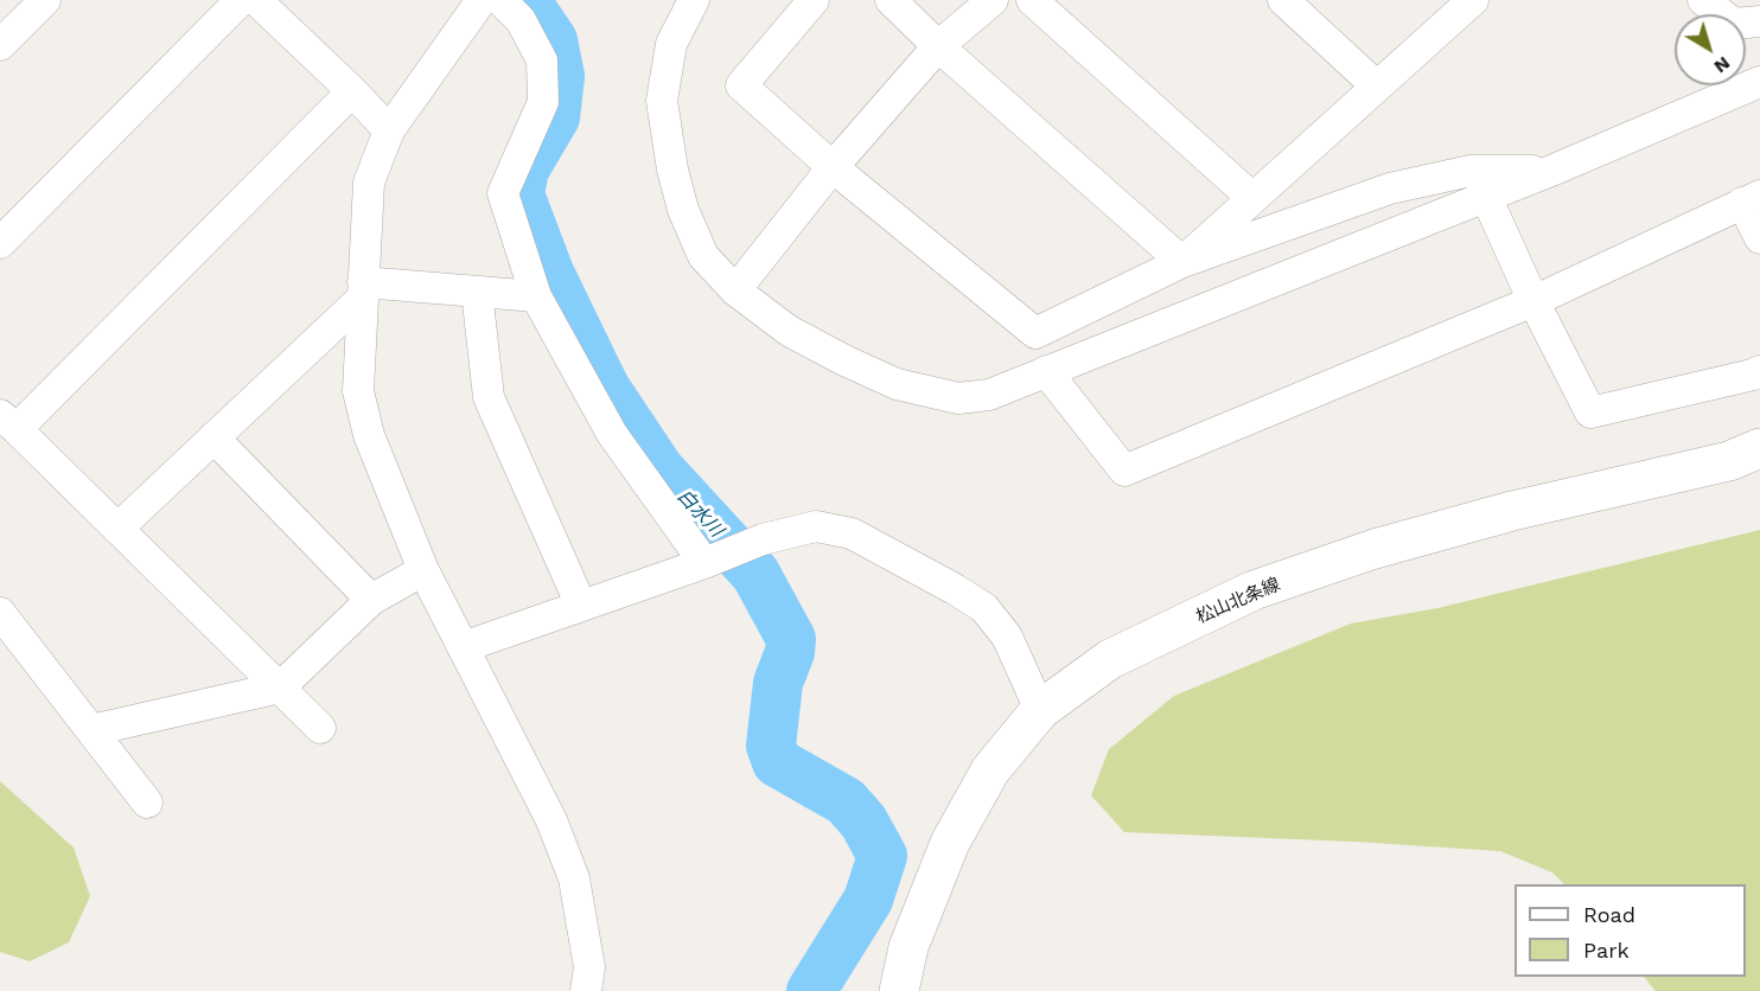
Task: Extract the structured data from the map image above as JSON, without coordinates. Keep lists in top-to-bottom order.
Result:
{
  "streets": {
    "main road": ["松山北条線"]
  },
  "water": ["白水川"],
  "legend": ["Road", "Park"],
  "north": "bottom right"
}
